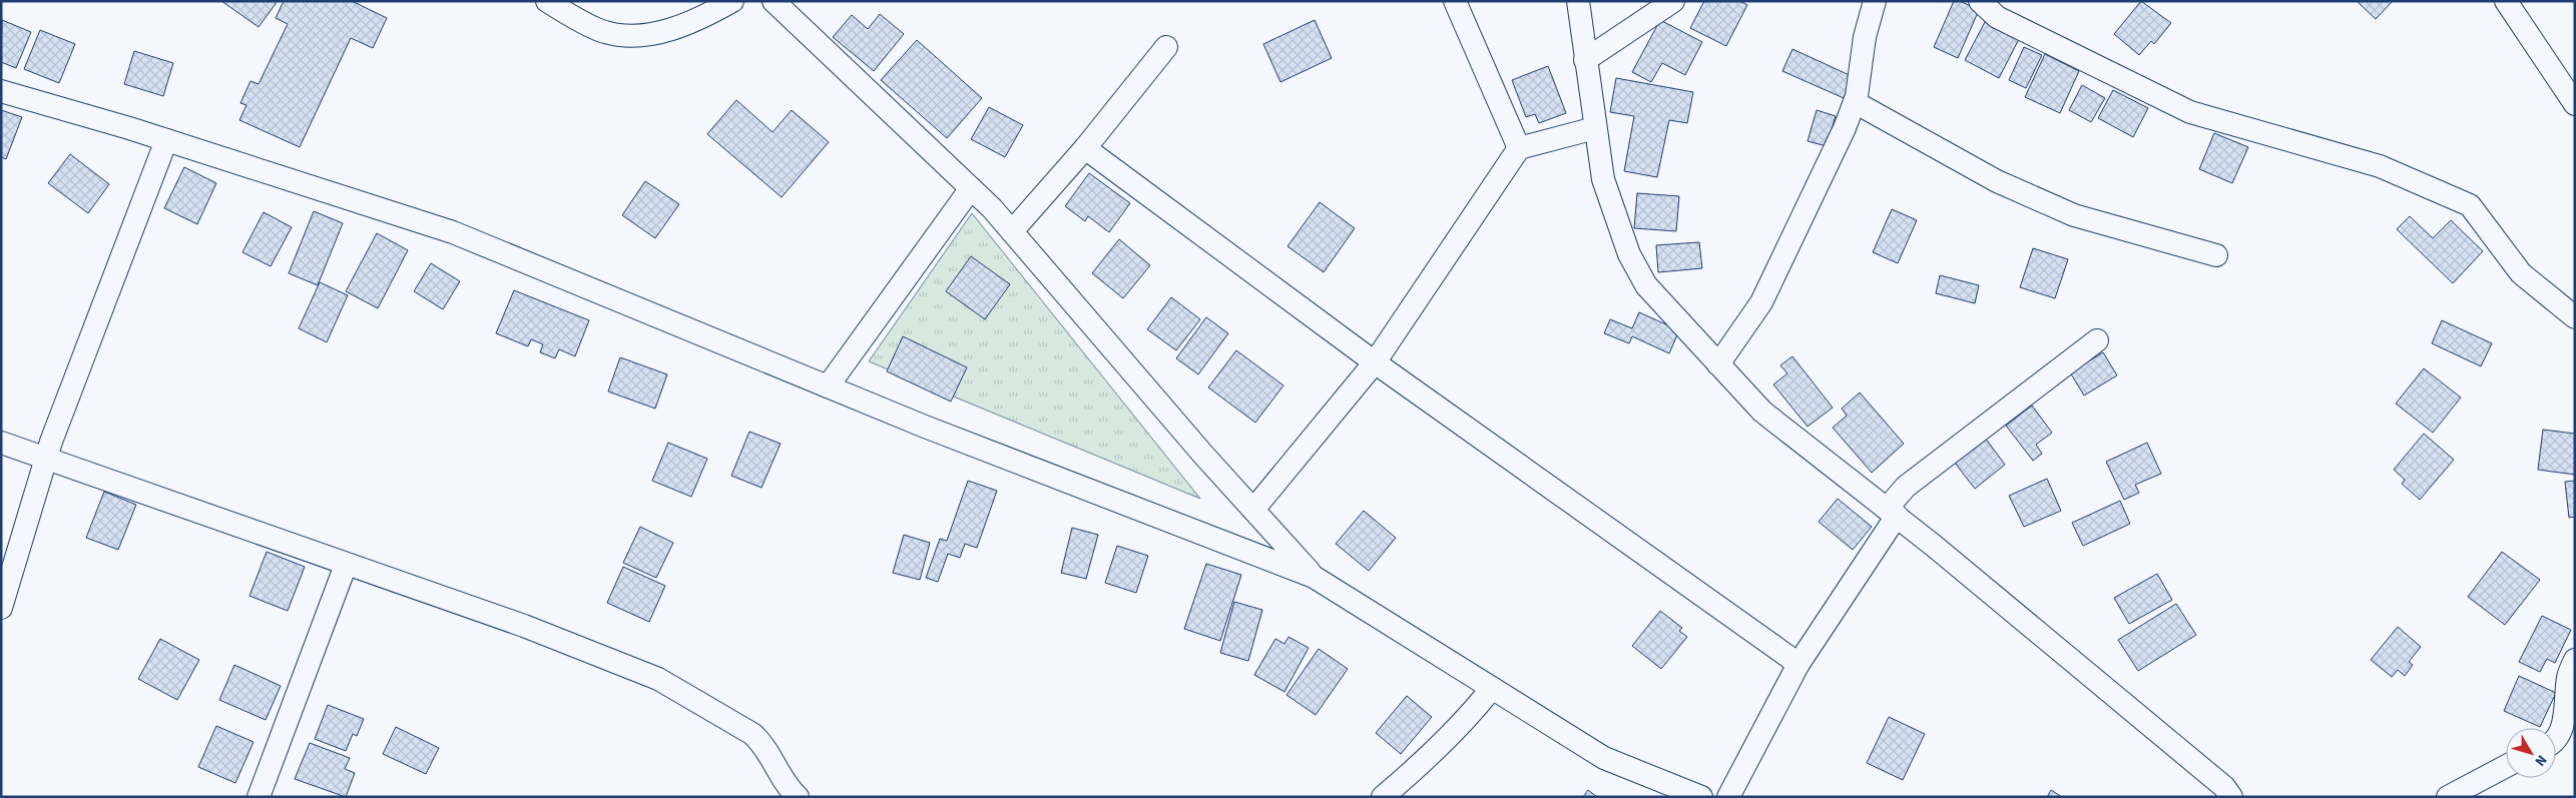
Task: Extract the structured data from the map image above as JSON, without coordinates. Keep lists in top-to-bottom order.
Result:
{
  "north": "bottom right"
}
